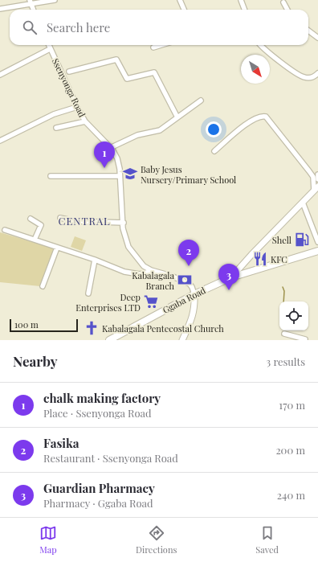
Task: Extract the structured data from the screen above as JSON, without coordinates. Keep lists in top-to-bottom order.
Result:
{
  "streets": {
    "main road": ["Ggaba Road"],
    "street": ["Ssenyonga Road"]
  },
  "crossings": [
    ["Ssenyonga Road", "Ggaba Road"]
  ],
  "districts": ["CENTRAL"],
  "places": {
    "school or university": ["Baby Jesus Nursery/Primary School"],
    "fuel station": ["Shell"],
    "restaurant": ["KFC"],
    "bank": ["Kabalagala Branch"],
    "supermarket": ["Deep Enterprises LTD"],
    "church": ["Kabalagala Pentecostal Church"]
  },
  "scale_bar": "100 m",
  "north": "bottom right",
  "page": {
    "search": "Search here",
    "pins": ["1", "2", "3"],
    "scale": "100 m",
    "heading": ["Nearby", "3 results"],
    "list": [
      {
        "mark": "1",
        "name": "chalk making factory",
        "note": "Place · Ssenyonga Road",
        "value": "170 m"
      },
      {
        "mark": "2",
        "name": "Fasika",
        "note": "Restaurant · Ssenyonga Road",
        "value": "200 m"
      },
      {
        "mark": "3",
        "name": "Guardian Pharmacy",
        "note": "Pharmacy · Ggaba Road",
        "value": "240 m"
      }
    ],
    "nav": ["Map", "Directions", "Saved"]
  }
}
